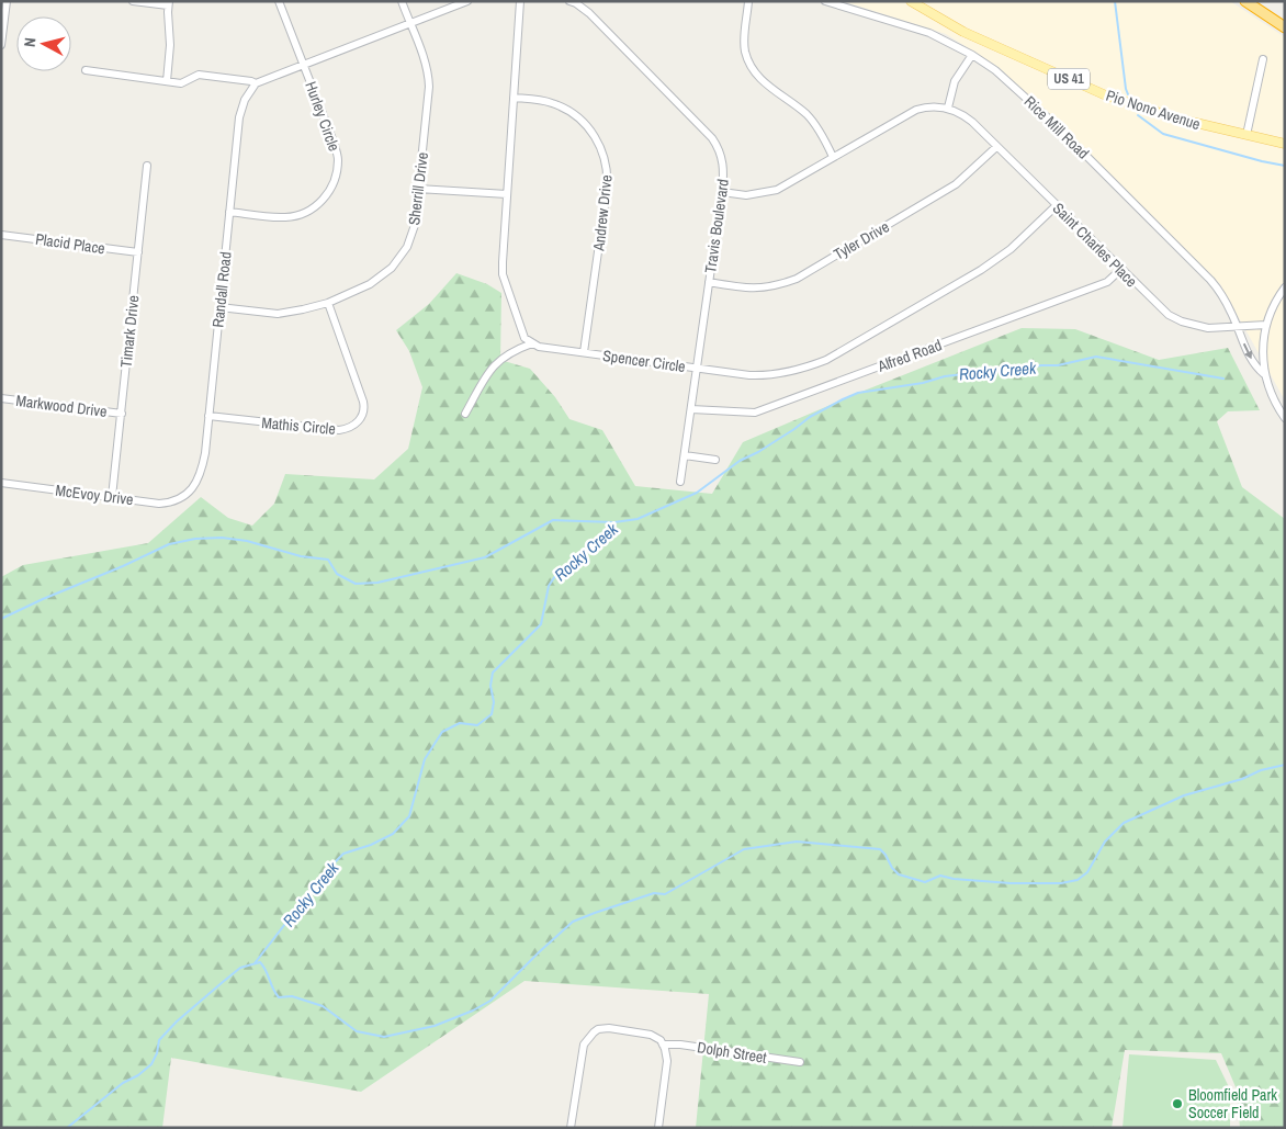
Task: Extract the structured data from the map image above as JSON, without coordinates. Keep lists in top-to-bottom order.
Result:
{
  "streets": {
    "main road": ["US 41", "Pio Nono Avenue"],
    "street": [
      "Hurley Circle",
      "Rice Mill Road",
      "Sherrill Drive",
      "Andrew Drive",
      "Travis Boulevard",
      "Tyler Drive",
      "Placid Place",
      "Saint Charles Place",
      "Randall Road",
      "Timark Drive",
      "Alfred Road",
      "Spencer Circle",
      "Markwood Drive",
      "Mathis Circle",
      "McEvoy Drive",
      "Dolph Street"
    ]
  },
  "crossings": [
    ["Hurley Circle", "Randall Road"],
    ["Rice Mill Road", "Saint Charles Place"],
    ["Sherrill Drive", "Randall Road"],
    ["Sherrill Drive", "Mathis Circle"],
    ["Andrew Drive", "Spencer Circle"],
    ["Travis Boulevard", "Tyler Drive"],
    ["Travis Boulevard", "Alfred Road"],
    ["Travis Boulevard", "Spencer Circle"],
    ["Tyler Drive", "Saint Charles Place"],
    ["Placid Place", "Timark Drive"],
    ["Saint Charles Place", "Alfred Road"],
    ["Saint Charles Place", "Spencer Circle"],
    ["Randall Road", "Mathis Circle"],
    ["Randall Road", "McEvoy Drive"],
    ["Timark Drive", "Markwood Drive"],
    ["Timark Drive", "McEvoy Drive"]
  ],
  "water": ["Rocky Creek"],
  "places": ["Bloomfield Park Soccer Field"],
  "north": "left"
}
